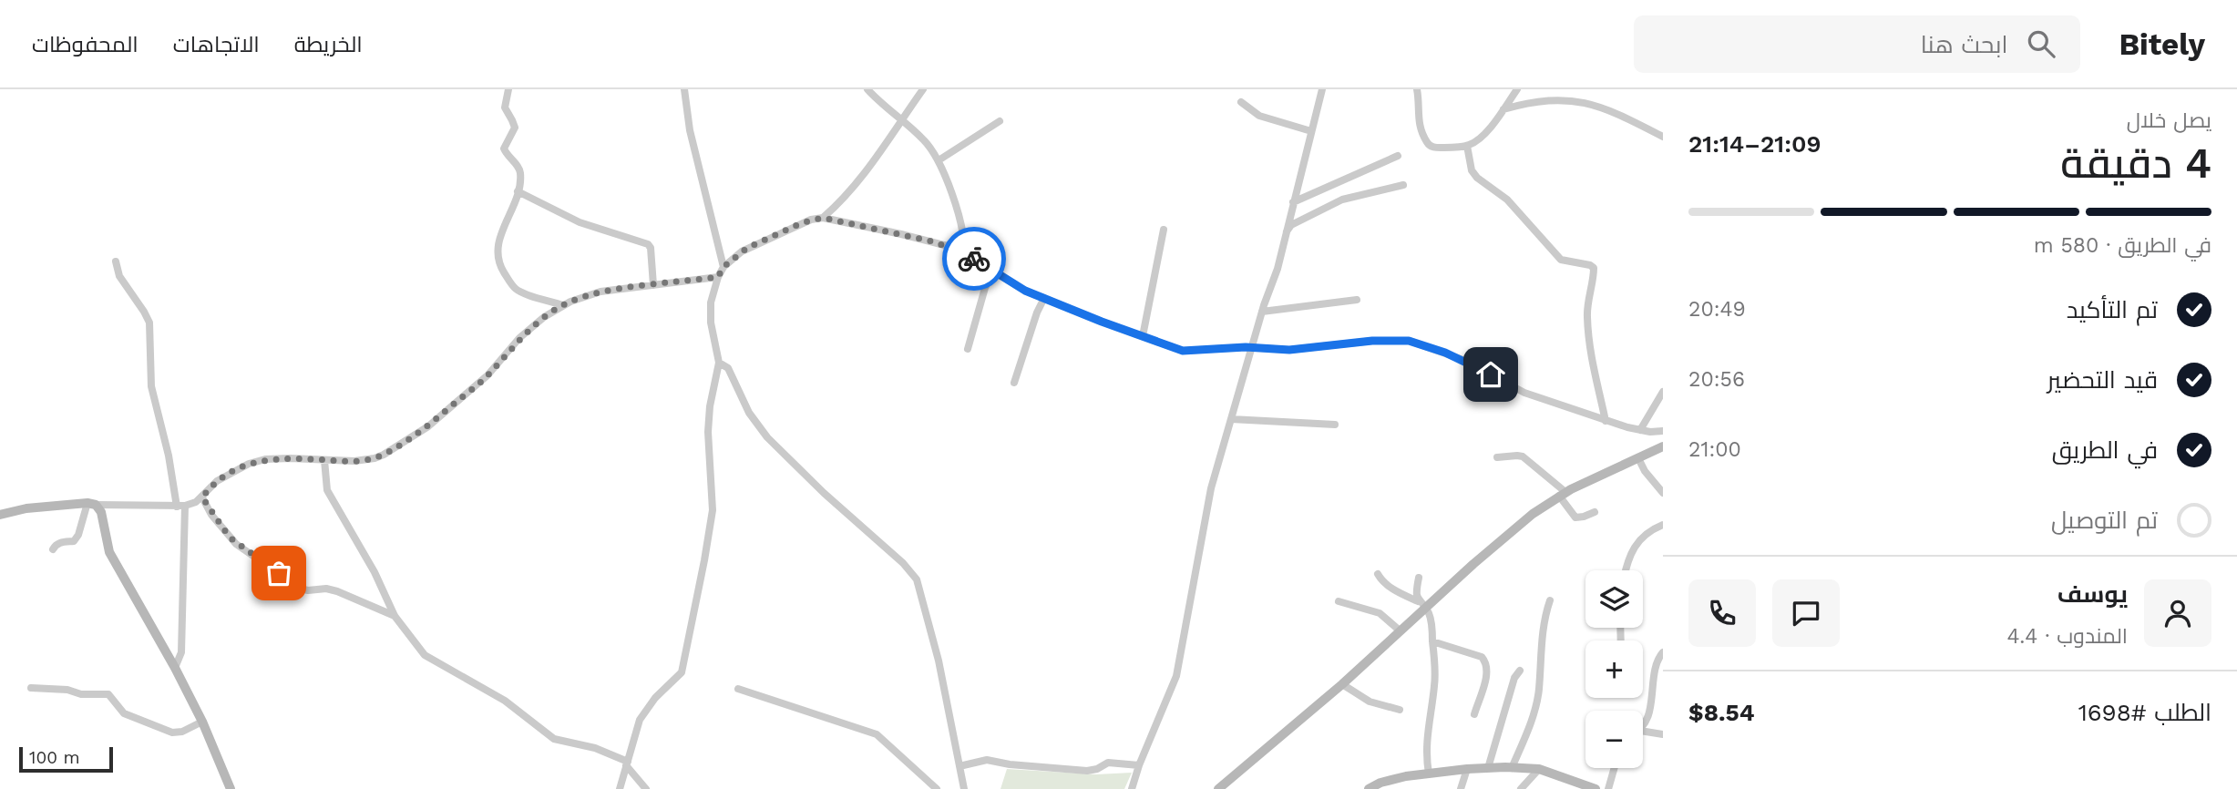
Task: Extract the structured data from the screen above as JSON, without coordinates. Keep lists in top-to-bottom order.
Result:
{
  "scale_bar": "100 m",
  "page": {
    "header": "Bitely",
    "search": "ابحث هنا",
    "nav": ["الخريطة", "الاتجاهات", "المحفوظات"],
    "heading": ["4 دقيقة", "يصل خلال", "21:09–21:14"],
    "panel": [
      "يوسف",
      "المندوب · 4.4",
      "الطلب #1698",
      "$8.54"
    ],
    "bar": "في الطريق · 580 m",
    "list": [
      ["تم التأكيد", "20:49"],
      ["قيد التحضير", "20:56"],
      ["في الطريق", "21:00"],
      "تم التوصيل"
    ],
    "map_buttons": ["+", "−"],
    "scale": "100 m"
  }
}
